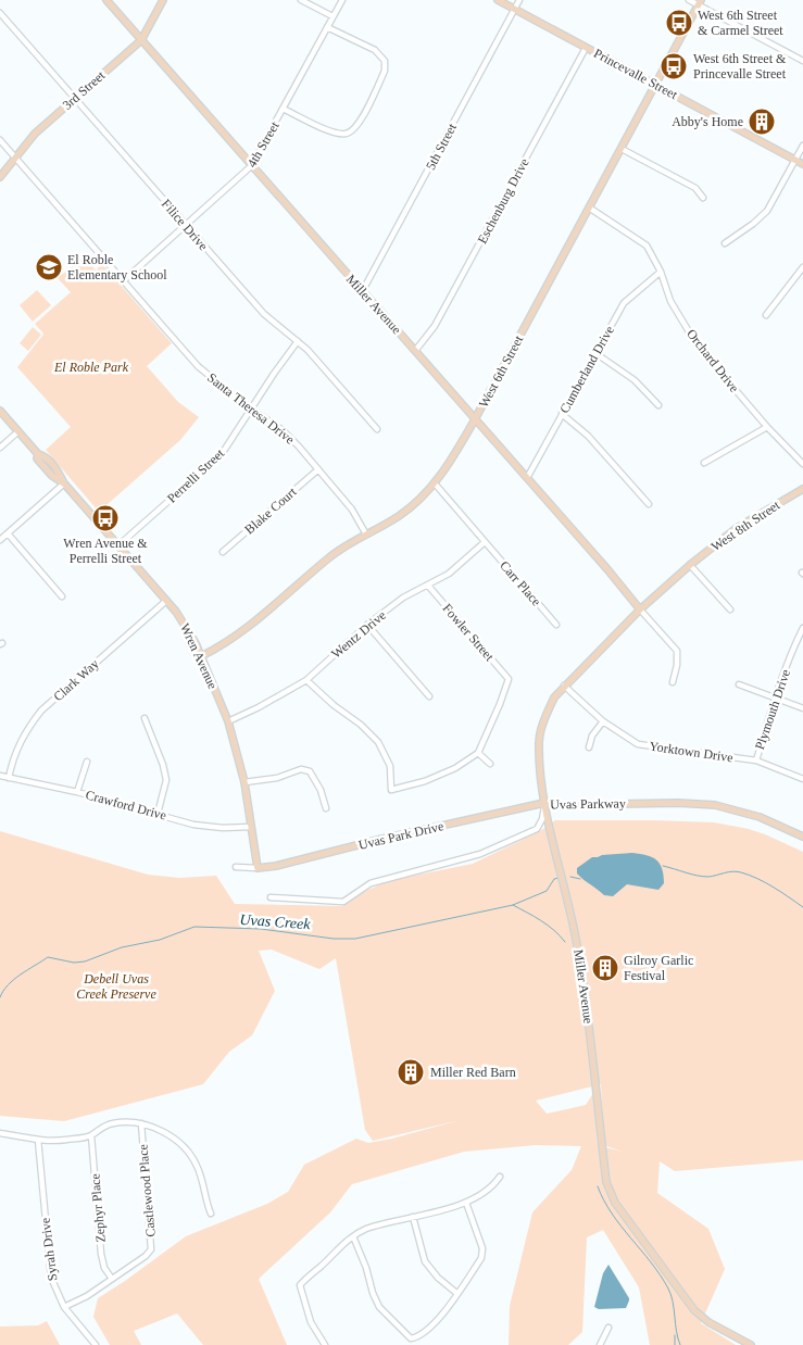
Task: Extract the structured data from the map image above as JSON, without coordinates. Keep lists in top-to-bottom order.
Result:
{
  "streets": {
    "street": [
      "Princevalle Street",
      "3rd Street",
      "4th Street",
      "5th Street",
      "Eschenburg Drive",
      "Filice Drive",
      "Miller Avenue",
      "Orchard Drive",
      "Cumberland Drive",
      "West 6th Street",
      "Santa Theresa Drive",
      "Perrelli Street",
      "Blake Court",
      "West 8th Street",
      "Carr Place",
      "Fowler Street",
      "Wentz Drive",
      "Wren Avenue",
      "Clark Way",
      "Plymouth Drive",
      "Yorktown Drive",
      "Uvas Parkway",
      "Crawford Drive",
      "Uvas Park Drive",
      "Castlewood Place",
      "Zephyr Place",
      "Syrah Drive"
    ]
  },
  "crossings": [
    ["Princevalle Street", "5th Street"],
    ["Princevalle Street", "Eschenburg Drive"],
    ["Princevalle Street", "West 6th Street"],
    ["3rd Street", "Filice Drive"],
    ["3rd Street", "Miller Avenue"],
    ["3rd Street", "Santa Theresa Drive"],
    ["4th Street", "Filice Drive"],
    ["4th Street", "Miller Avenue"],
    ["4th Street", "Santa Theresa Drive"],
    ["5th Street", "Miller Avenue"],
    ["Eschenburg Drive", "Miller Avenue"],
    ["Filice Drive", "Perrelli Street"],
    ["Miller Avenue", "Cumberland Drive"],
    ["Miller Avenue", "West 6th Street"],
    ["Miller Avenue", "West 8th Street"],
    ["Miller Avenue", "Yorktown Drive"],
    ["Miller Avenue", "Uvas Parkway"],
    ["Miller Avenue", "Uvas Park Drive"],
    ["Orchard Drive", "Cumberland Drive"],
    ["Orchard Drive", "West 6th Street"],
    ["West 6th Street", "Santa Theresa Drive"],
    ["West 6th Street", "Carr Place"],
    ["West 6th Street", "Wren Avenue"],
    ["Santa Theresa Drive", "Perrelli Street"],
    ["Santa Theresa Drive", "Blake Court"],
    ["Perrelli Street", "Wren Avenue"],
    ["Carr Place", "Wentz Drive"],
    ["Fowler Street", "Wentz Drive"],
    ["Wentz Drive", "Wren Avenue"],
    ["Wren Avenue", "Clark Way"],
    ["Wren Avenue", "Crawford Drive"],
    ["Wren Avenue", "Uvas Park Drive"],
    ["Clark Way", "Crawford Drive"],
    ["Plymouth Drive", "Yorktown Drive"],
    ["Uvas Parkway", "Uvas Park Drive"],
    ["Castlewood Place", "Zephyr Place"],
    ["Castlewood Place", "Syrah Drive"]
  ],
  "water": ["Uvas Creek"],
  "parks": ["El Roble Park", "Debell Uvas Creek Preserve"],
  "places": {
    "bus stop": ["West 6th Street & Carmel Street", "West 6th Street & Princevalle Street", "Wren Avenue & Perrelli Street"],
    "building": ["Abby's Home", "Gilroy Garlic Festival", "Miller Red Barn"],
    "school or university": ["El Roble Elementary School"]
  }
}
